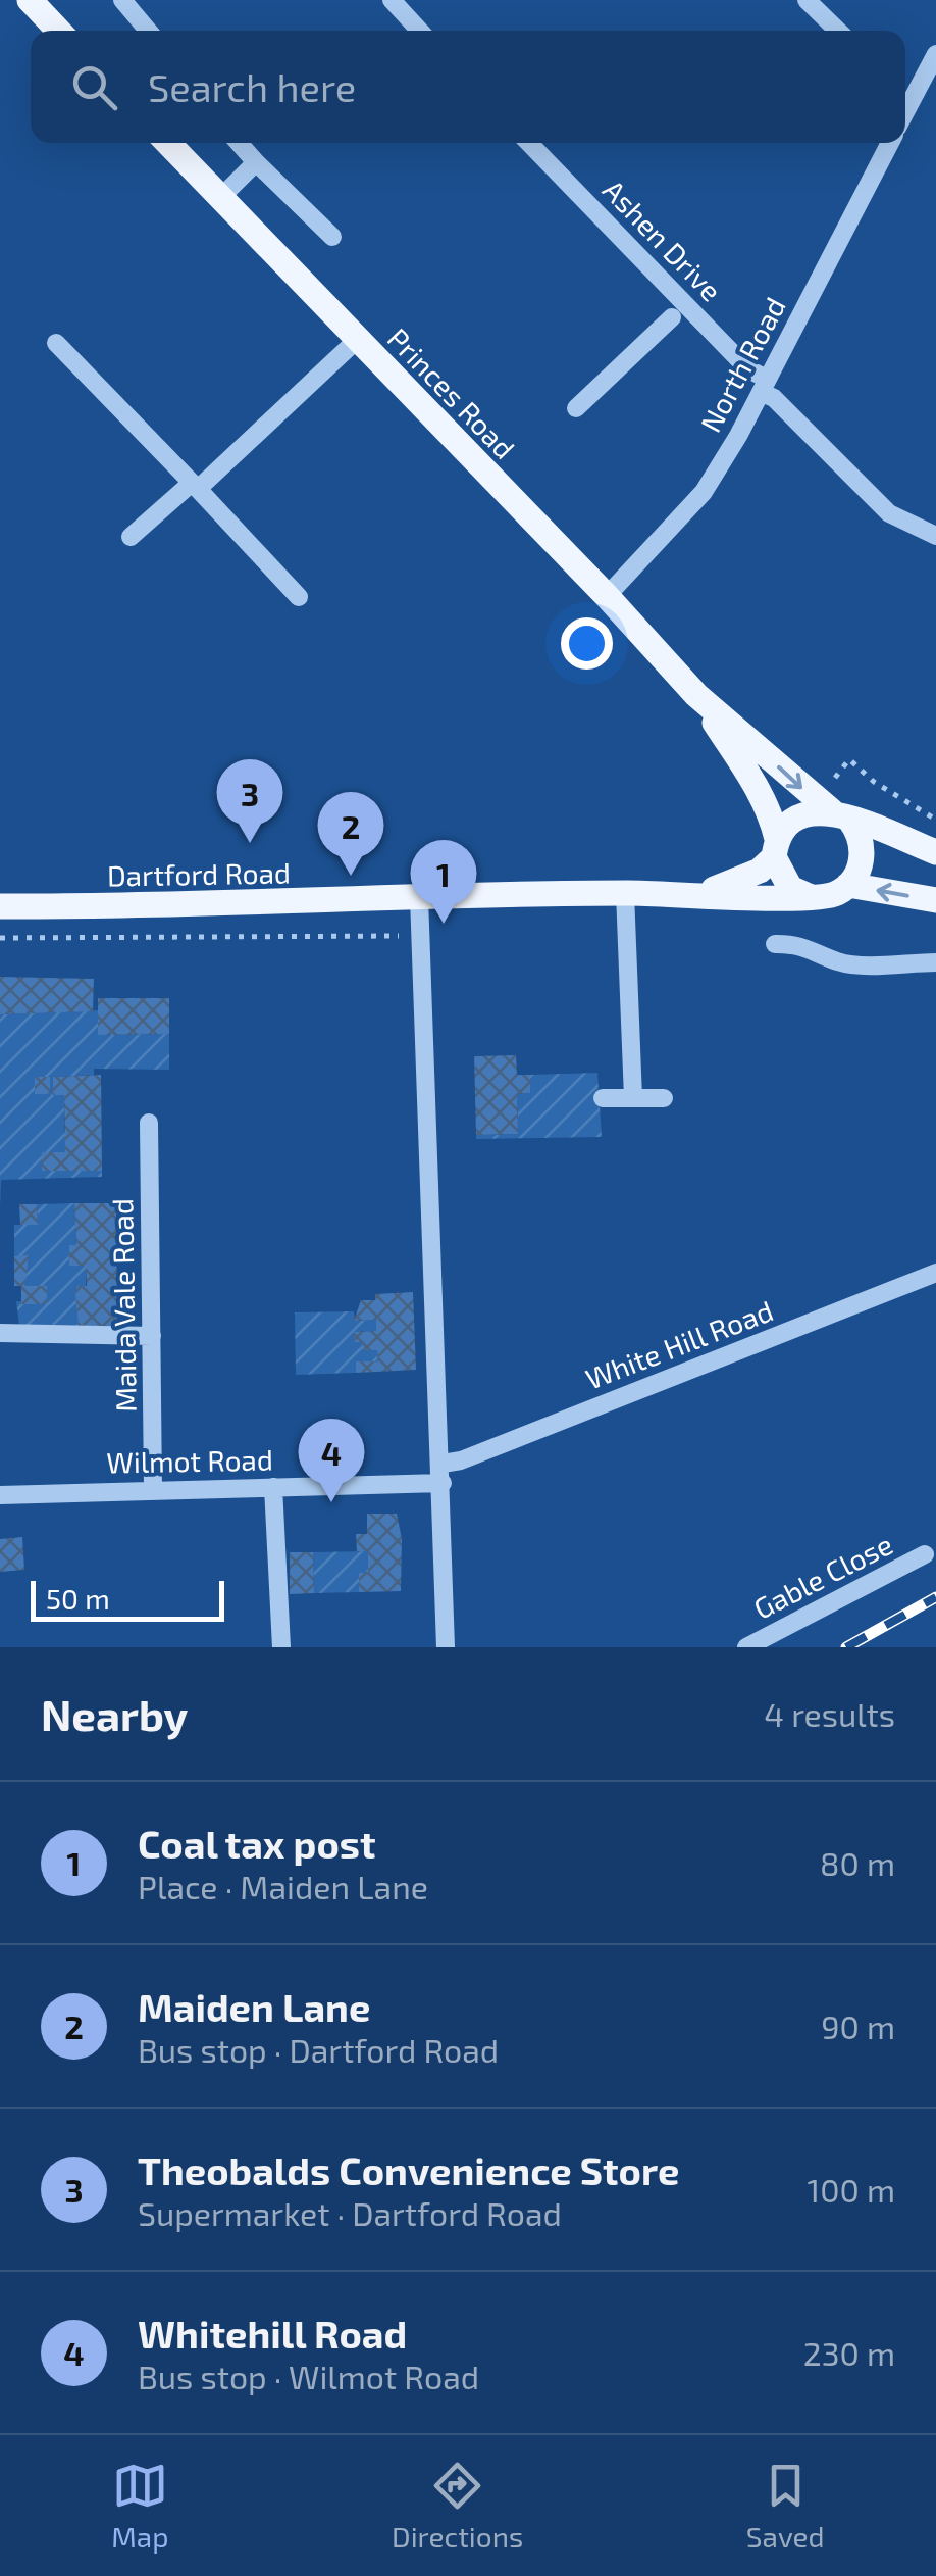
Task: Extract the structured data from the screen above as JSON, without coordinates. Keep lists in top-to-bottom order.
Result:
{
  "streets": {
    "main road": ["Princes Road", "Dartford Road"],
    "street": [
      "Ashen Drive",
      "North Road",
      "Maida Vale Road",
      "White Hill Road",
      "Wilmot Road",
      "Gable Close"
    ]
  },
  "crossings": [
    ["Ashen Drive", "North Road"],
    ["North Road", "Princes Road"],
    ["Princes Road", "Dartford Road"],
    ["Maida Vale Road", "Wilmot Road"],
    ["White Hill Road", "Wilmot Road"]
  ],
  "scale_bar": "50 m",
  "page": {
    "search": "Search here",
    "pins": [
      "3",
      "2",
      "1",
      "4"
    ],
    "scale": "50 m",
    "heading": ["Nearby", "4 results"],
    "list": [
      {
        "mark": "1",
        "name": "Coal tax post",
        "note": "Place · Maiden Lane",
        "value": "80 m"
      },
      {
        "mark": "2",
        "name": "Maiden Lane",
        "note": "Bus stop · Dartford Road",
        "value": "90 m"
      },
      {
        "mark": "3",
        "name": "Theobalds Convenience Store",
        "note": "Supermarket · Dartford Road",
        "value": "100 m"
      },
      {
        "mark": "4",
        "name": "Whitehill Road",
        "note": "Bus stop · Wilmot Road",
        "value": "230 m"
      }
    ],
    "nav": ["Map", "Directions", "Saved"]
  }
}
